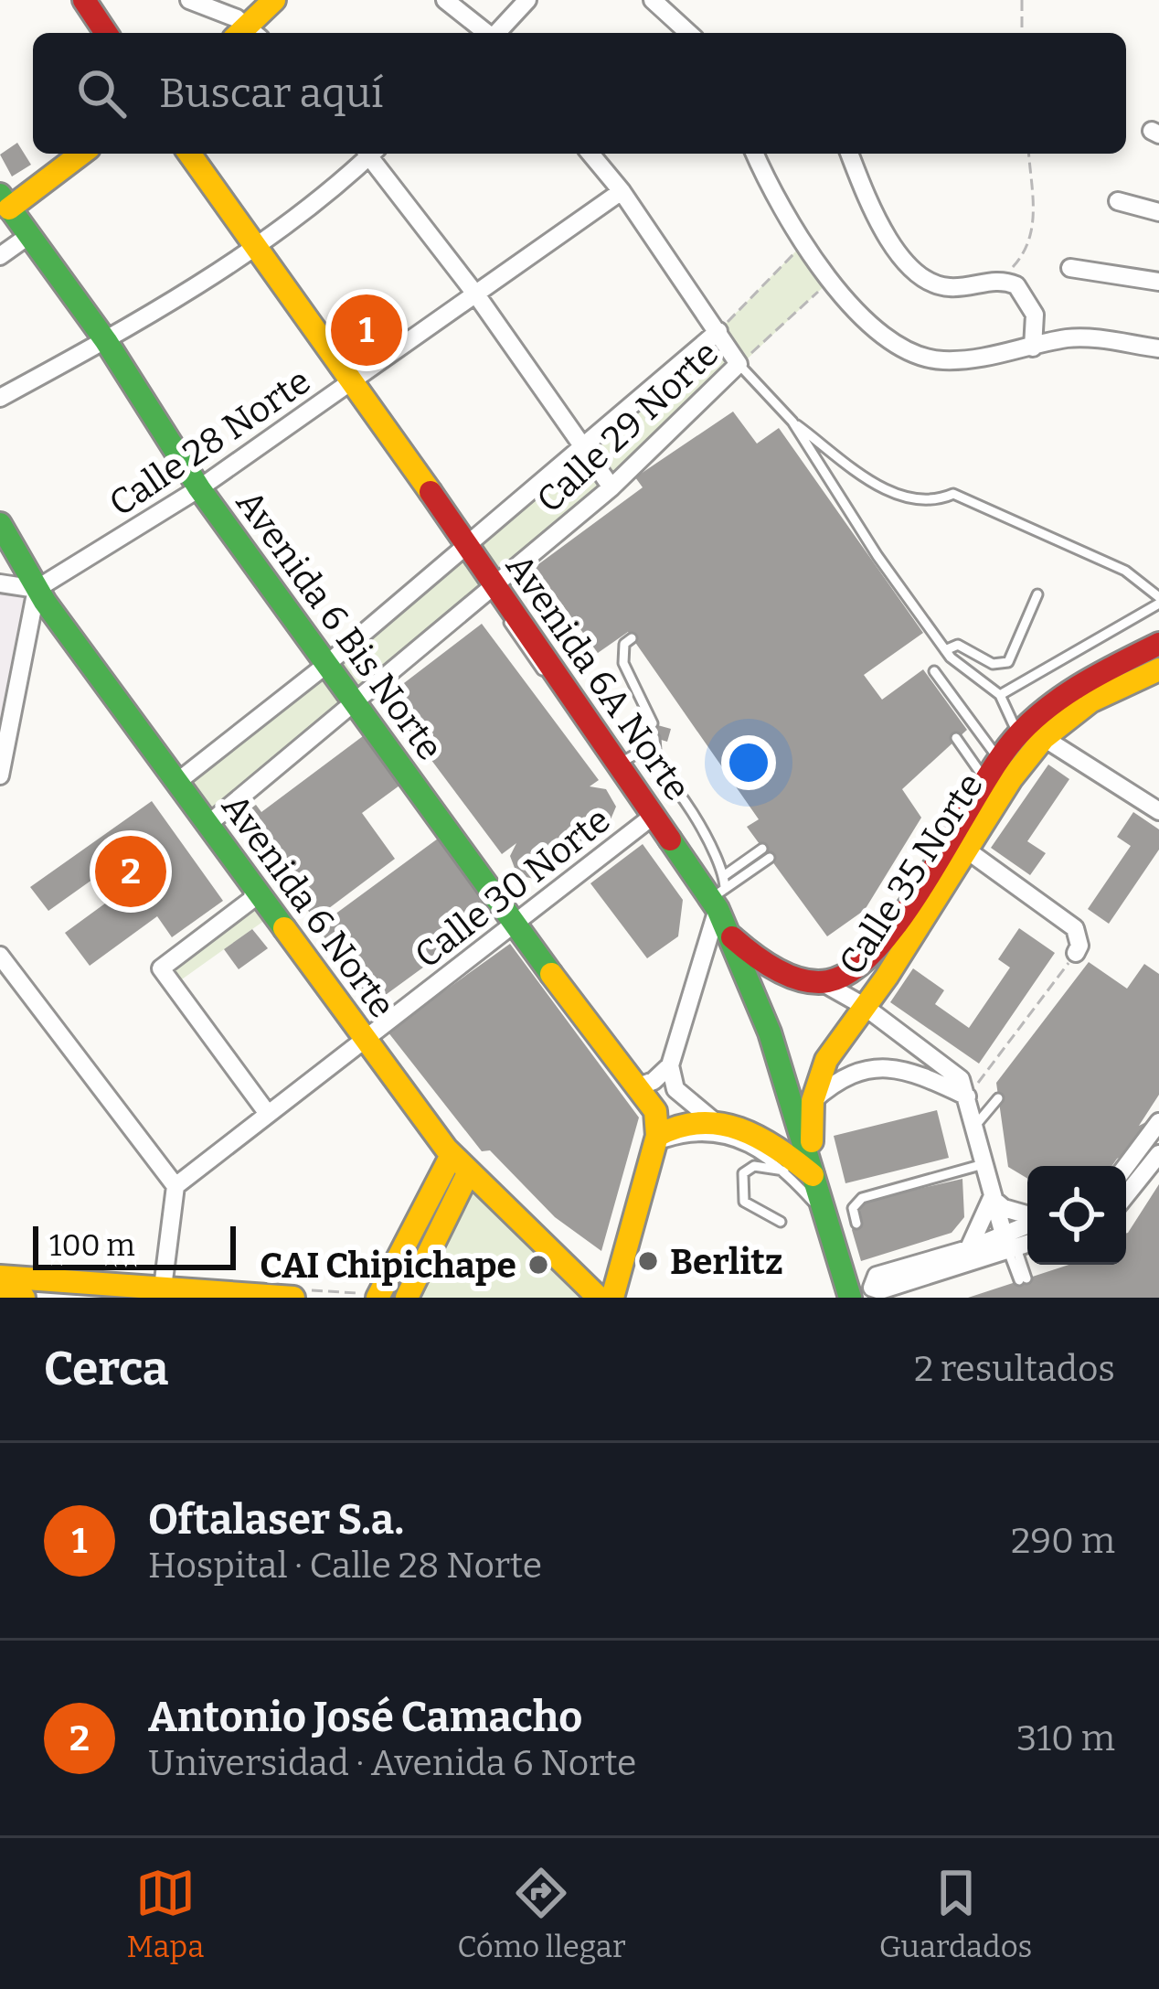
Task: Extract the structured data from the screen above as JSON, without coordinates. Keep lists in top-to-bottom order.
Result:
{
  "streets": {
    "street": [
      "Calle 29 Norte",
      "Calle 28 Norte",
      "Avenida 6 Bis Norte",
      "Avenida 6A Norte",
      "Calle 35 Norte",
      "Calle 30 Norte",
      "Avenida 6 Norte"
    ]
  },
  "crossings": [
    ["Calle 29 Norte", "Avenida 6 Bis Norte"],
    ["Calle 29 Norte", "Avenida 6A Norte"],
    ["Calle 29 Norte", "Avenida 6 Norte"],
    ["Calle 28 Norte", "Avenida 6 Bis Norte"],
    ["Calle 28 Norte", "Avenida 6A Norte"],
    ["Calle 28 Norte", "Avenida 6 Norte"],
    ["Avenida 6 Bis Norte", "Calle 30 Norte"],
    ["Avenida 6A Norte", "Calle 35 Norte"],
    ["Avenida 6A Norte", "Calle 30 Norte"],
    ["Calle 30 Norte", "Avenida 6 Norte"]
  ],
  "places": ["Berlitz", "CAI Chipichape"],
  "scale_bar": "100 m",
  "page": {
    "search": "Buscar aquí",
    "pins": ["1", "2"],
    "scale": "100 m",
    "heading": ["Cerca", "2 resultados"],
    "list": [
      {
        "mark": "1",
        "name": "Oftalaser S.a.",
        "note": "Hospital · Calle 28 Norte",
        "value": "290 m"
      },
      {
        "mark": "2",
        "name": "Antonio José Camacho",
        "note": "Universidad · Avenida 6 Norte",
        "value": "310 m"
      }
    ],
    "nav": ["Mapa", "Cómo llegar", "Guardados"]
  }
}
